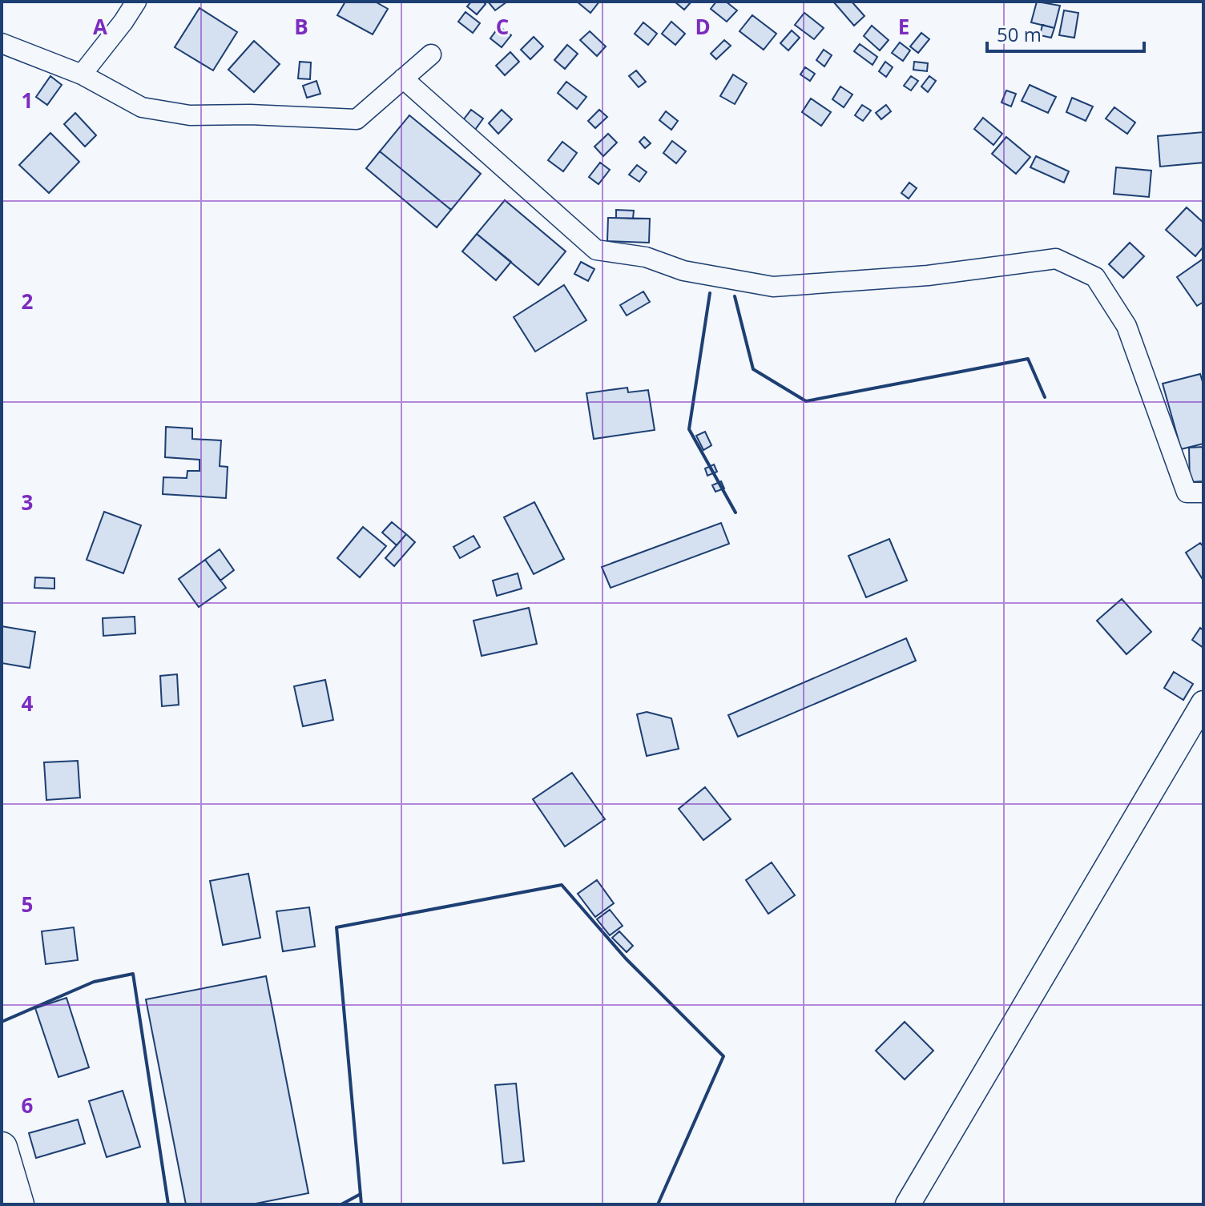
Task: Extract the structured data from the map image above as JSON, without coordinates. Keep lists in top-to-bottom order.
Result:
{
  "scale_bar": "50 m",
  "grid": {
    "columns": [
      "A",
      "B",
      "C",
      "D",
      "E"
    ],
    "rows": [
      "1",
      "2",
      "3",
      "4",
      "5",
      "6"
    ]
  }
}
